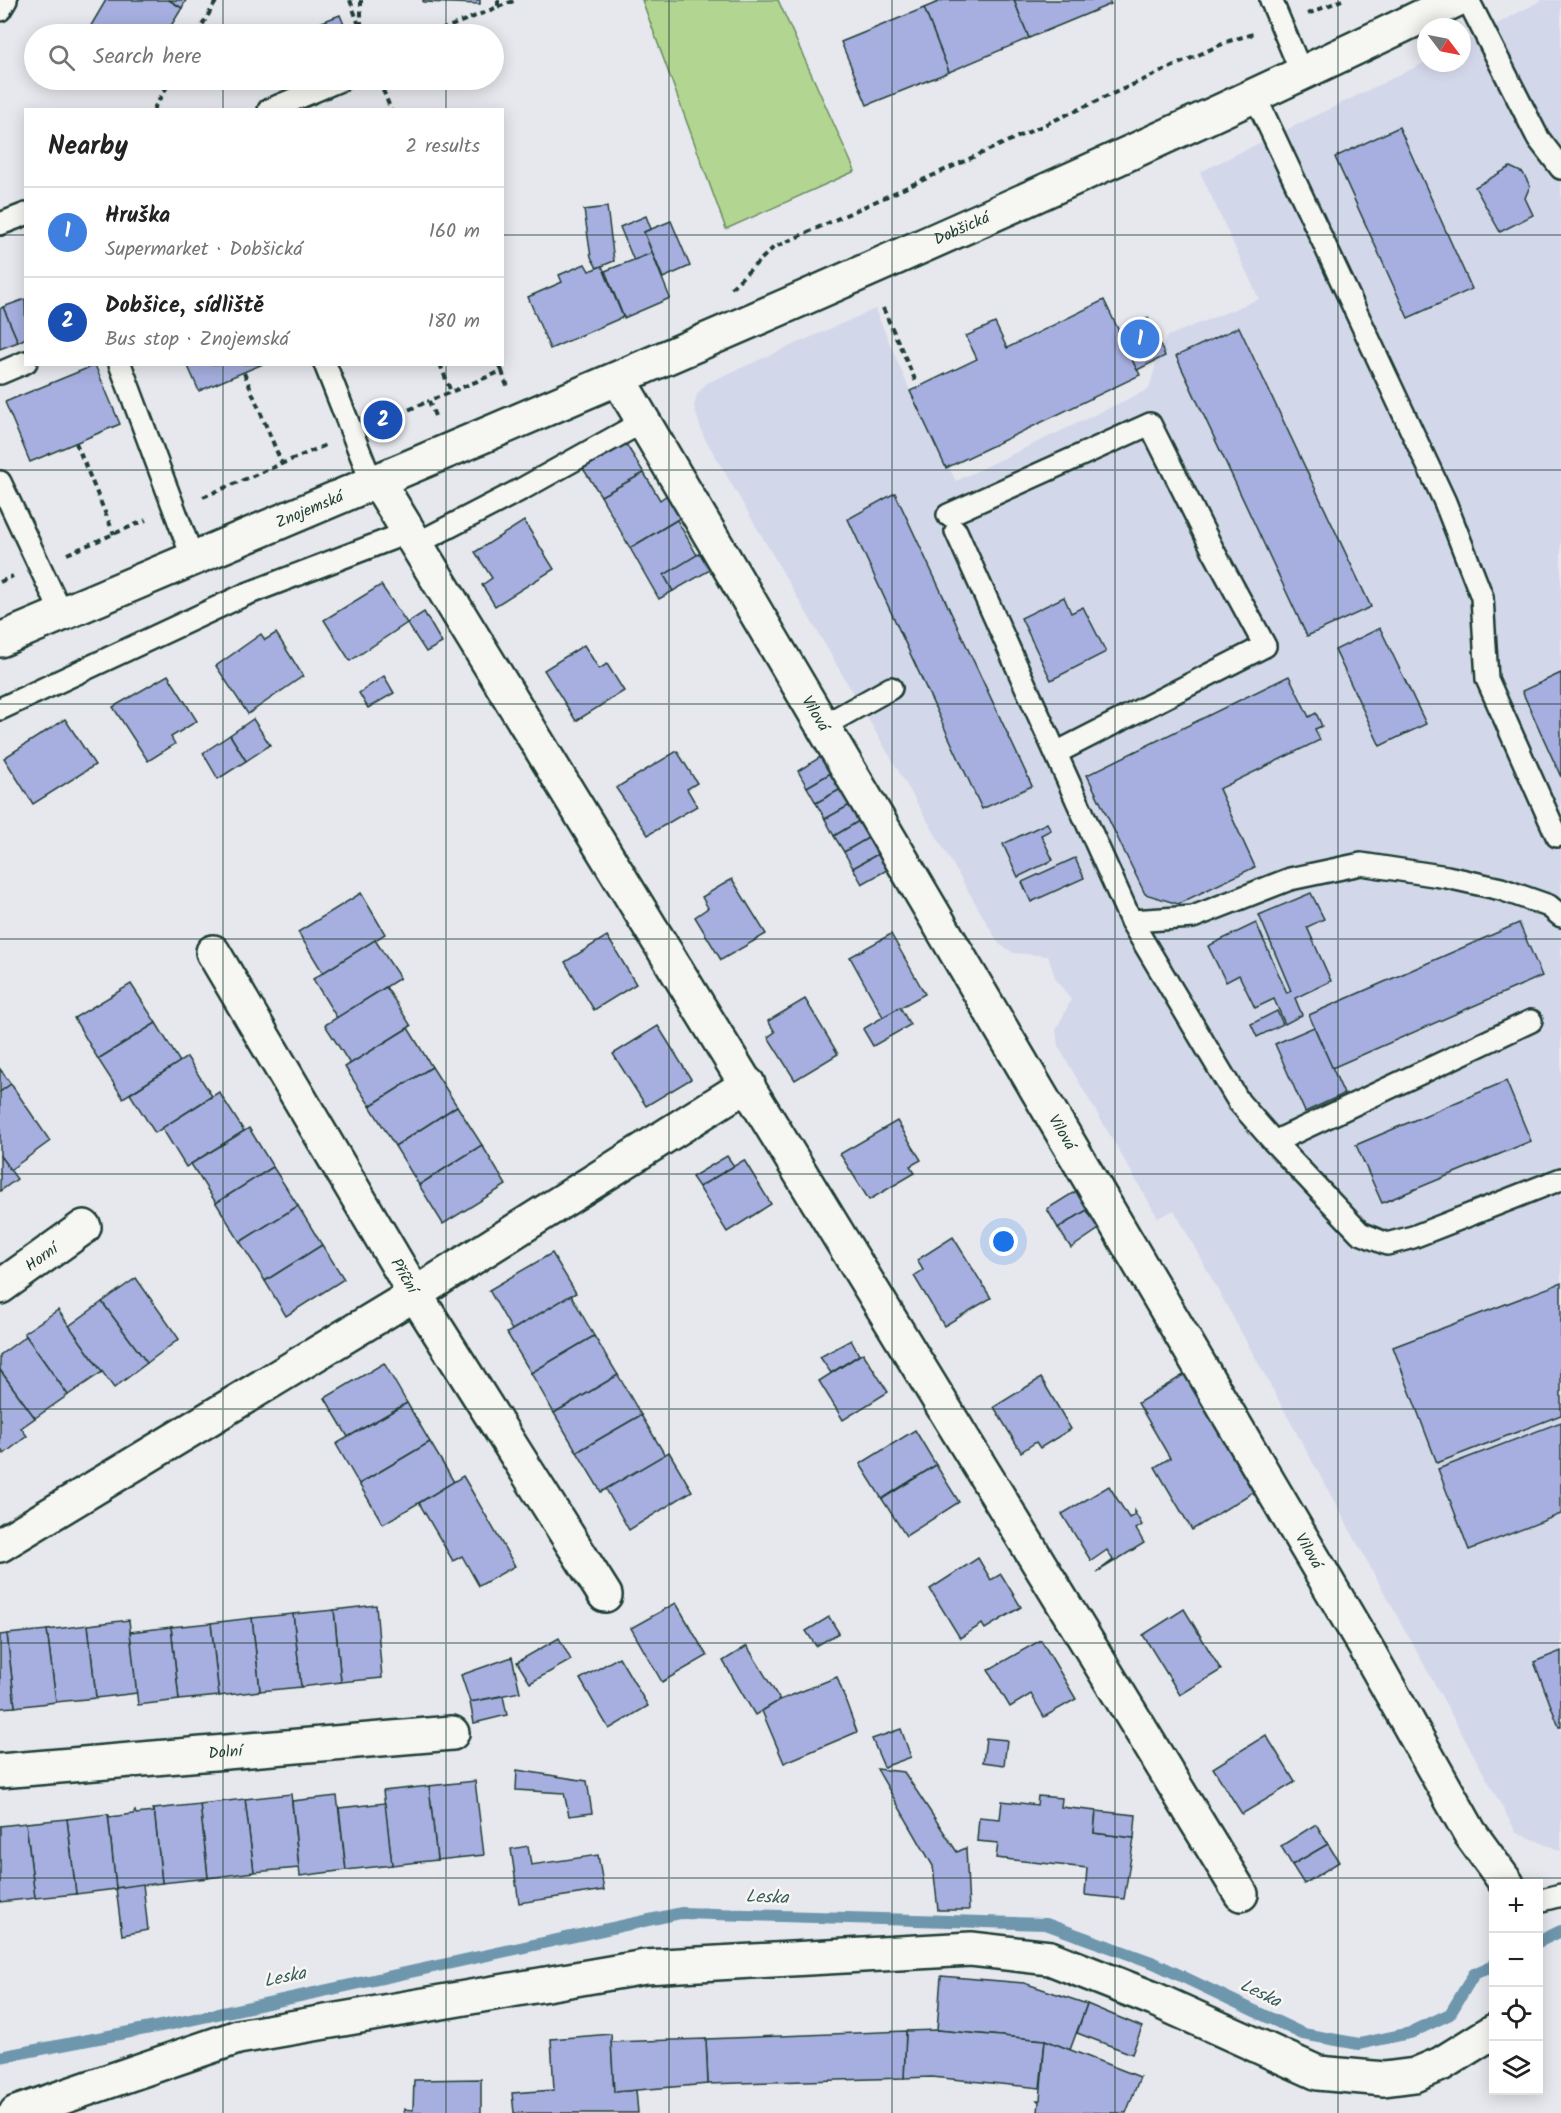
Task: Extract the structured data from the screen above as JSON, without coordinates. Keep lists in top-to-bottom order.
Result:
{
  "streets": {
    "street": [
      "Dobšická",
      "Znojemská",
      "Vilová",
      "Horní",
      "Příční",
      "Dolní"
    ]
  },
  "crossings": [
    ["Dobšická", "Znojemská"],
    ["Dobšická", "Vilová"],
    ["Znojemská", "Vilová"]
  ],
  "water": ["Leska"],
  "north": "bottom right",
  "page": {
    "search": "Search here",
    "heading": ["Nearby", "2 results"],
    "list": [
      {
        "mark": "1",
        "name": "Hruška",
        "note": "Supermarket · Dobšická",
        "value": "160 m"
      },
      {
        "mark": "2",
        "name": "Dobšice, sídliště",
        "note": "Bus stop · Znojemská",
        "value": "180 m"
      }
    ],
    "pins": ["1", "2"],
    "map_buttons": ["+", "−"]
  }
}
